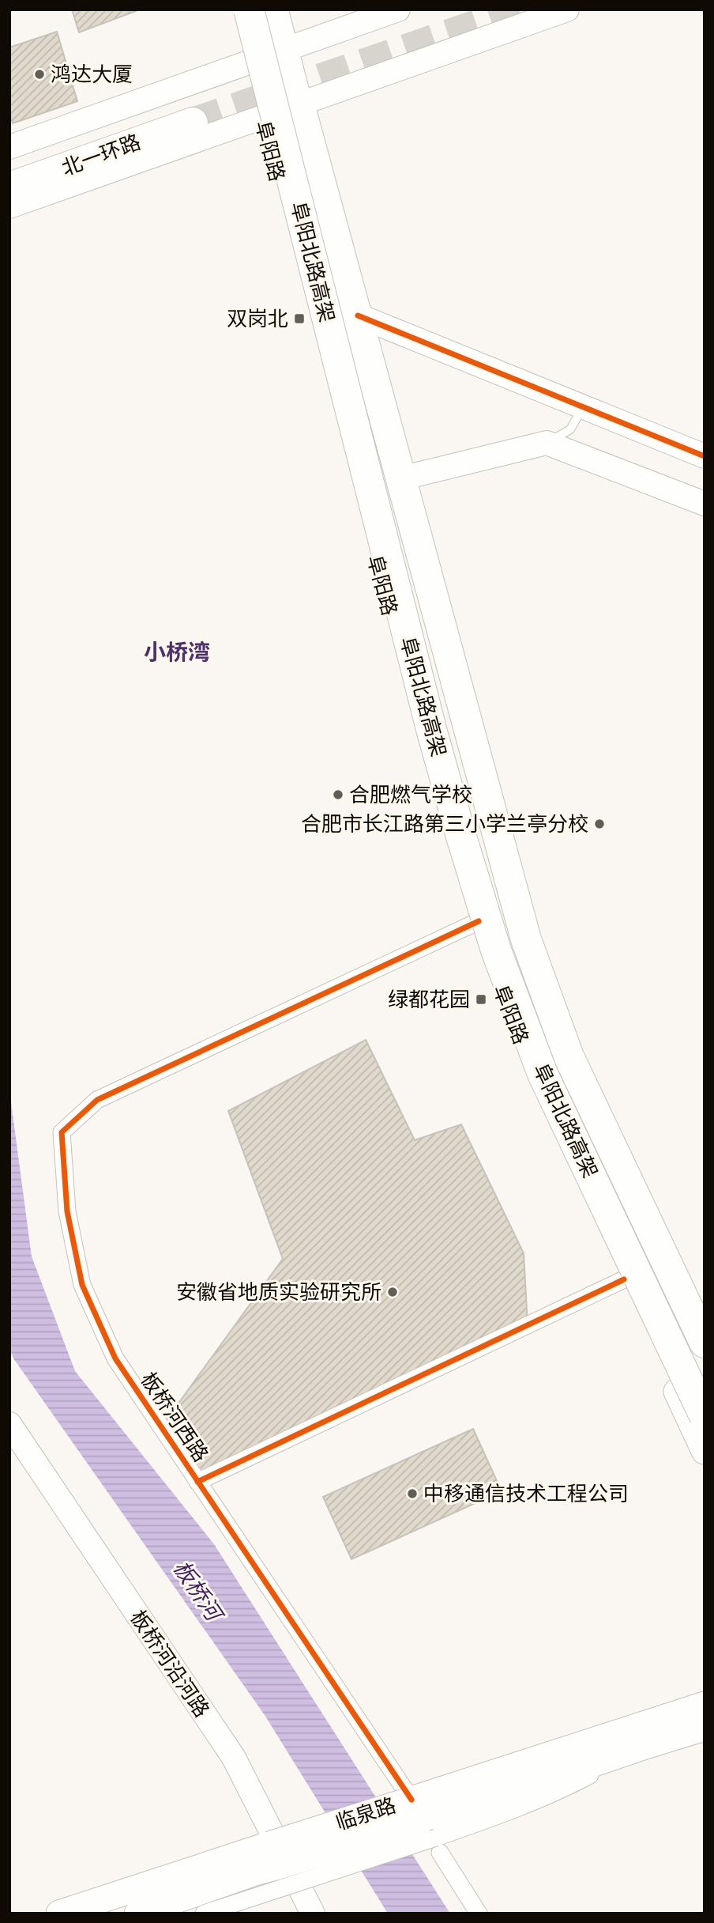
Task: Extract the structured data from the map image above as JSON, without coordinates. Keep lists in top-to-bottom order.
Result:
{
  "streets": {
    "highway": ["北一环路", "阜阳北路高架"],
    "main road": ["阜阳路", "临泉路"],
    "street": ["板桥河西路", "板桥河沿河路"]
  },
  "crossings": [
    ["阜阳路", "板桥河西路"],
    ["板桥河西路", "临泉路"]
  ],
  "districts": ["小桥湾"],
  "water": ["板桥河"],
  "places": {
    "other": [
      "鸿达大厦",
      "合肥燃气学校",
      "合肥市长江路第三小学兰亭分校",
      "安徽省地质实验研究所",
      "中移通信技术工程公司"
    ],
    "transit": ["双岗北", "绿都花园"]
  }
}
